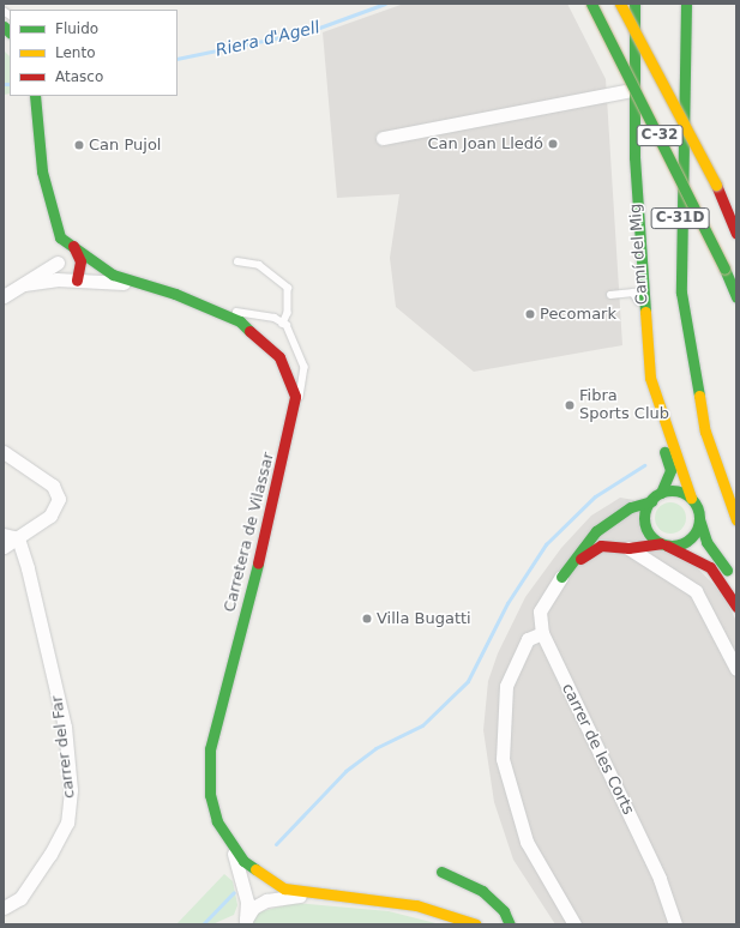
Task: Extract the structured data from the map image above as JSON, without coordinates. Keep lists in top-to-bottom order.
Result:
{
  "streets": {
    "main road": [
      "C-32",
      "C-31D",
      "Camí del Mig",
      "Carretera de Vilassar"
    ],
    "street": ["carrer del Far", "carrer de les Corts"]
  },
  "water": ["Riera d'Agell"],
  "places": [
    "Can Joan Lledó",
    "Can Pujol",
    "Pecomark",
    "Fibra Sports Club",
    "Villa Bugatti"
  ],
  "legend": ["Fluido", "Lento", "Atasco"]
}
